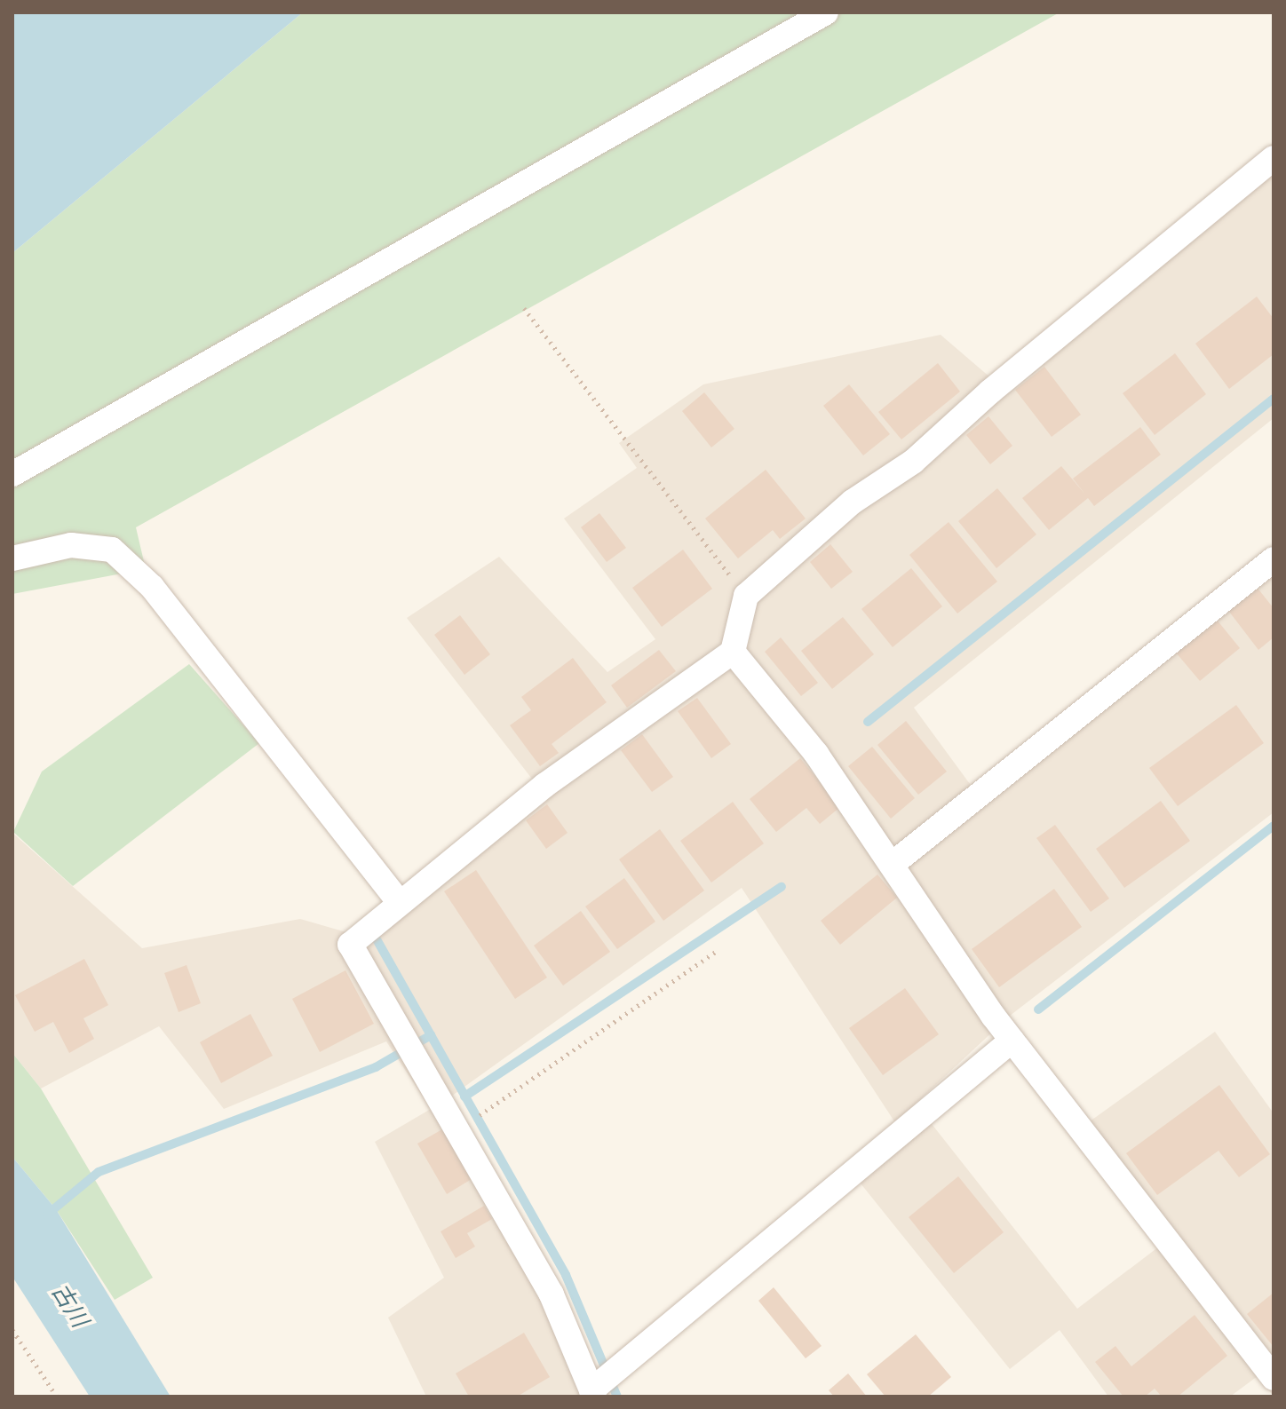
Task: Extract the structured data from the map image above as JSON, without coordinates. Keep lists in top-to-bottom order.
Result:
{
  "water": ["古川"]
}
